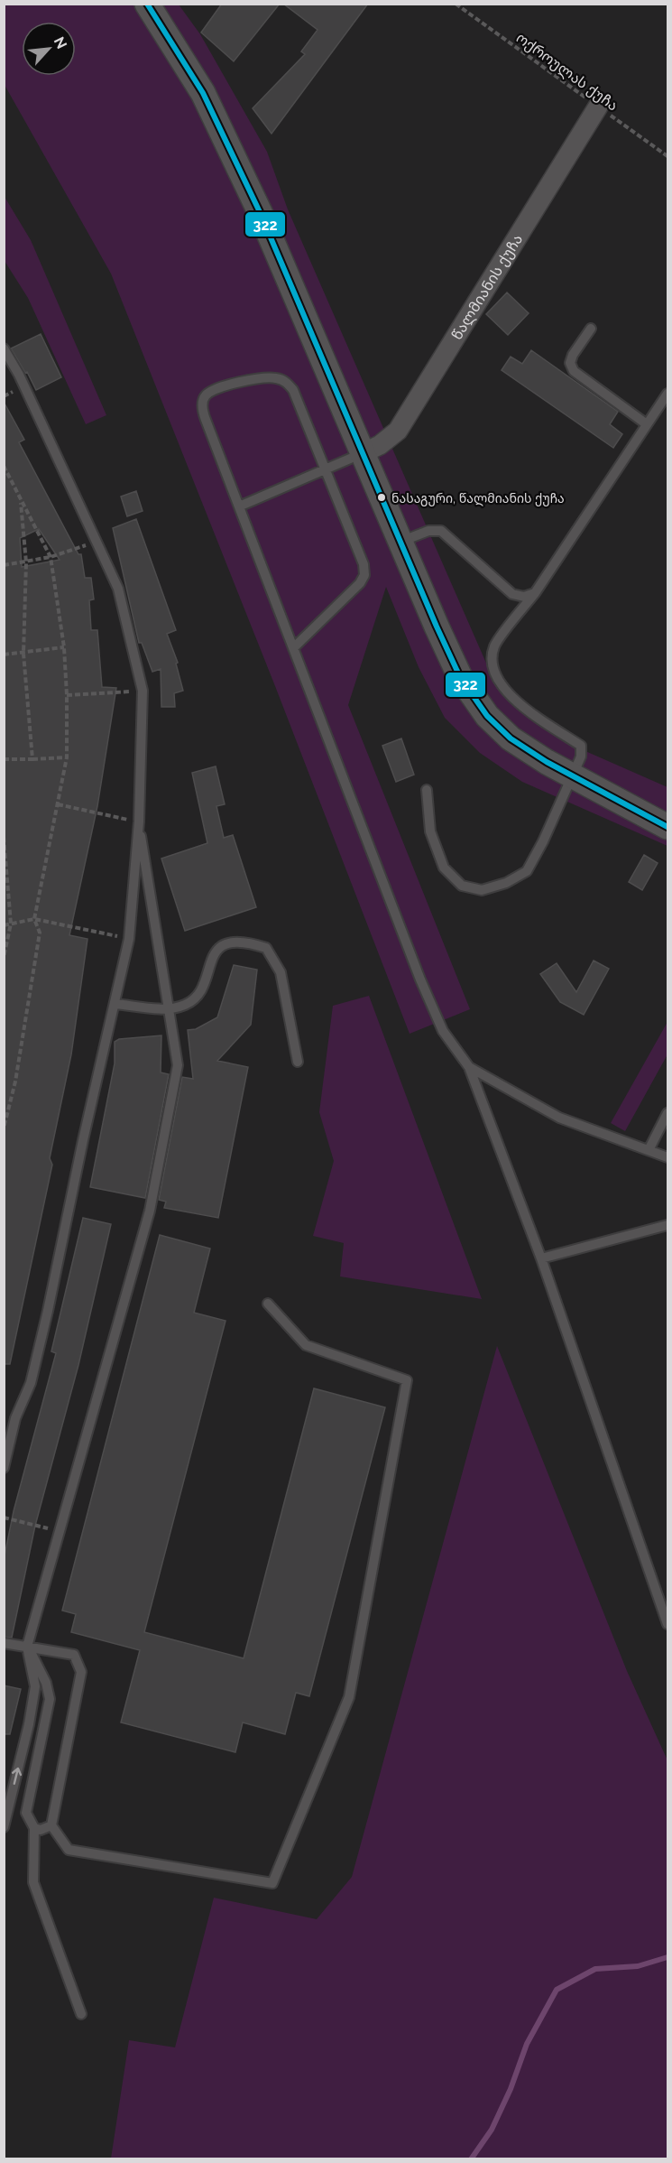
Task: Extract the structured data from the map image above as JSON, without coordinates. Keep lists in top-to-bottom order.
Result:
{
  "streets": {
    "street": ["წალმიანის ქუჩა"],
    "path": ["ოქროულას ქუჩა"]
  },
  "crossings": [
    ["ოქროულას ქუჩა", "წალმიანის ქუჩა"]
  ],
  "places": ["ნასაგური, წალმიანის ქუჩა"],
  "lines": ["transit line 322"],
  "north": "top right"
}
